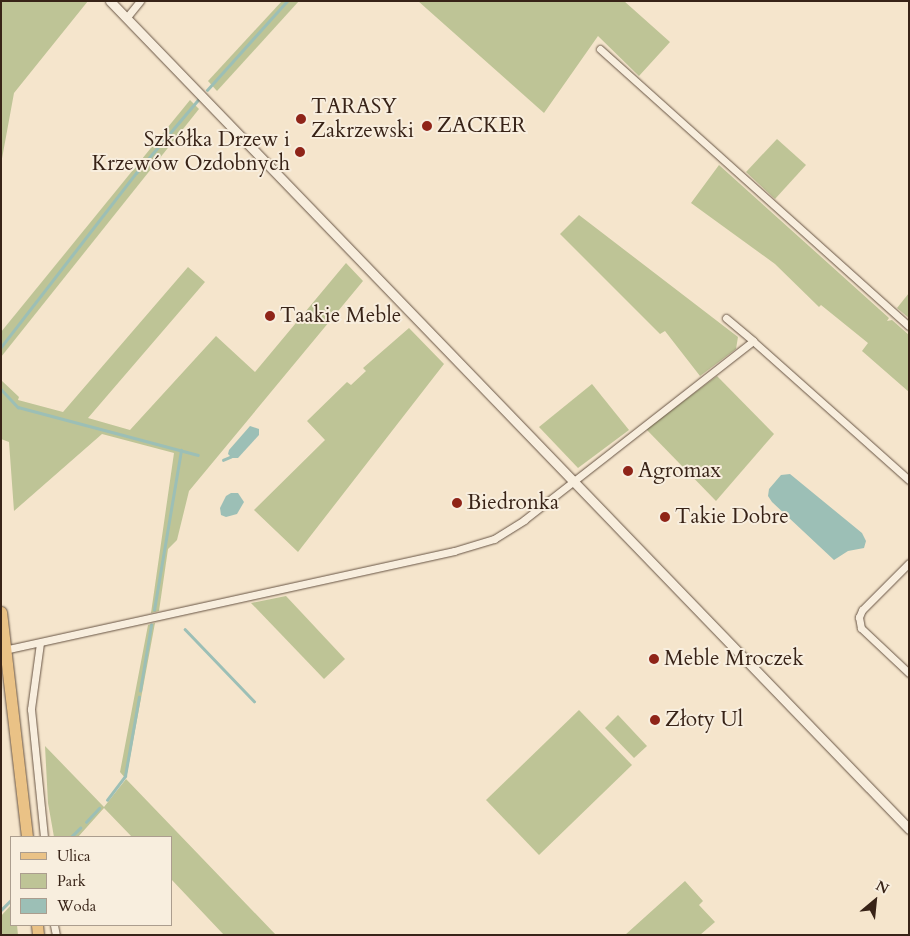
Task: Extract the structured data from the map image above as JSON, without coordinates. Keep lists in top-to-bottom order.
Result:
{
  "places": [
    "TARASY Zakrzewski",
    "ZACKER",
    "Szkółka Drzew i Krzewów Ozdobnych",
    "Taakie Meble",
    "Agromax",
    "Biedronka",
    "Takie Dobre",
    "Meble Mroczek",
    "Złoty Ul"
  ],
  "legend": ["Ulica", "Park", "Woda"],
  "north": "top right"
}
